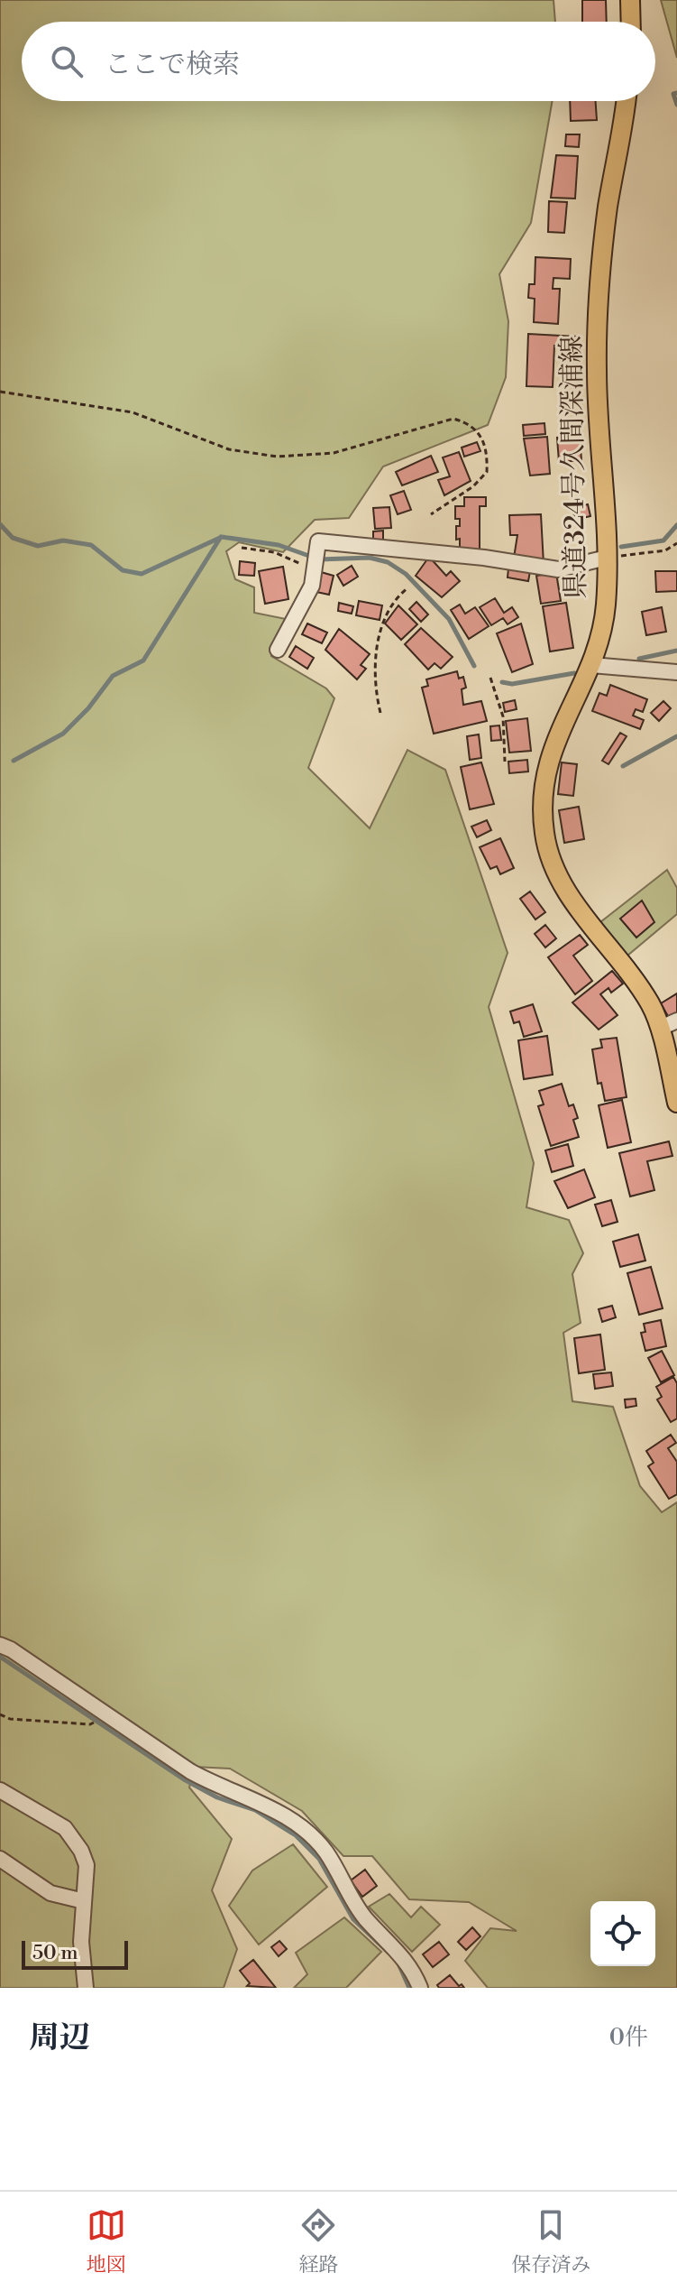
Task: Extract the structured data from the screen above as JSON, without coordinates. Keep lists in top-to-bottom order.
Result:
{
  "streets": {
    "main road": ["県道324号久間深浦線"]
  },
  "scale_bar": "50 m",
  "page": {
    "search": "ここで検索",
    "scale": "50 m",
    "heading": ["周辺", "0件"],
    "nav": ["地図", "経路", "保存済み"]
  }
}
